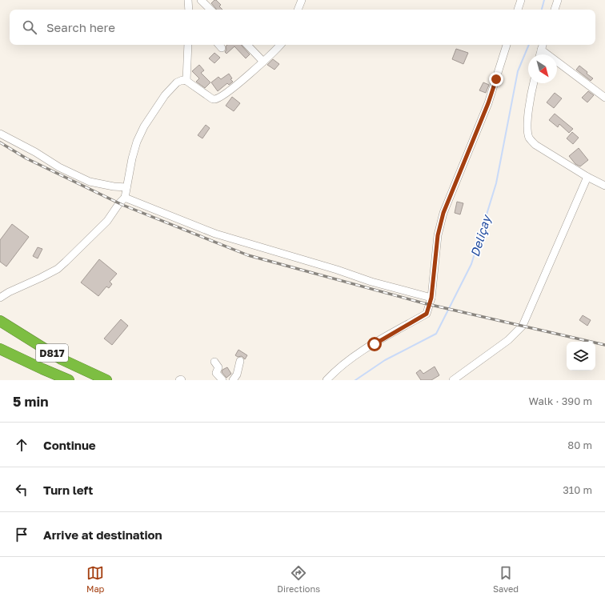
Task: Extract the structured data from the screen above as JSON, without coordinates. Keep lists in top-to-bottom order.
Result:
{
  "streets": {
    "highway": ["D817"]
  },
  "water": ["Deliçay"],
  "north": "bottom right",
  "page": {
    "search": "Search here",
    "heading": ["5 min", "Walk · 390 m"],
    "list": [
      ["Continue", "80 m"],
      ["Turn left", "310 m"],
      "Arrive at destination"
    ],
    "nav": ["Map", "Directions", "Saved"]
  }
}
